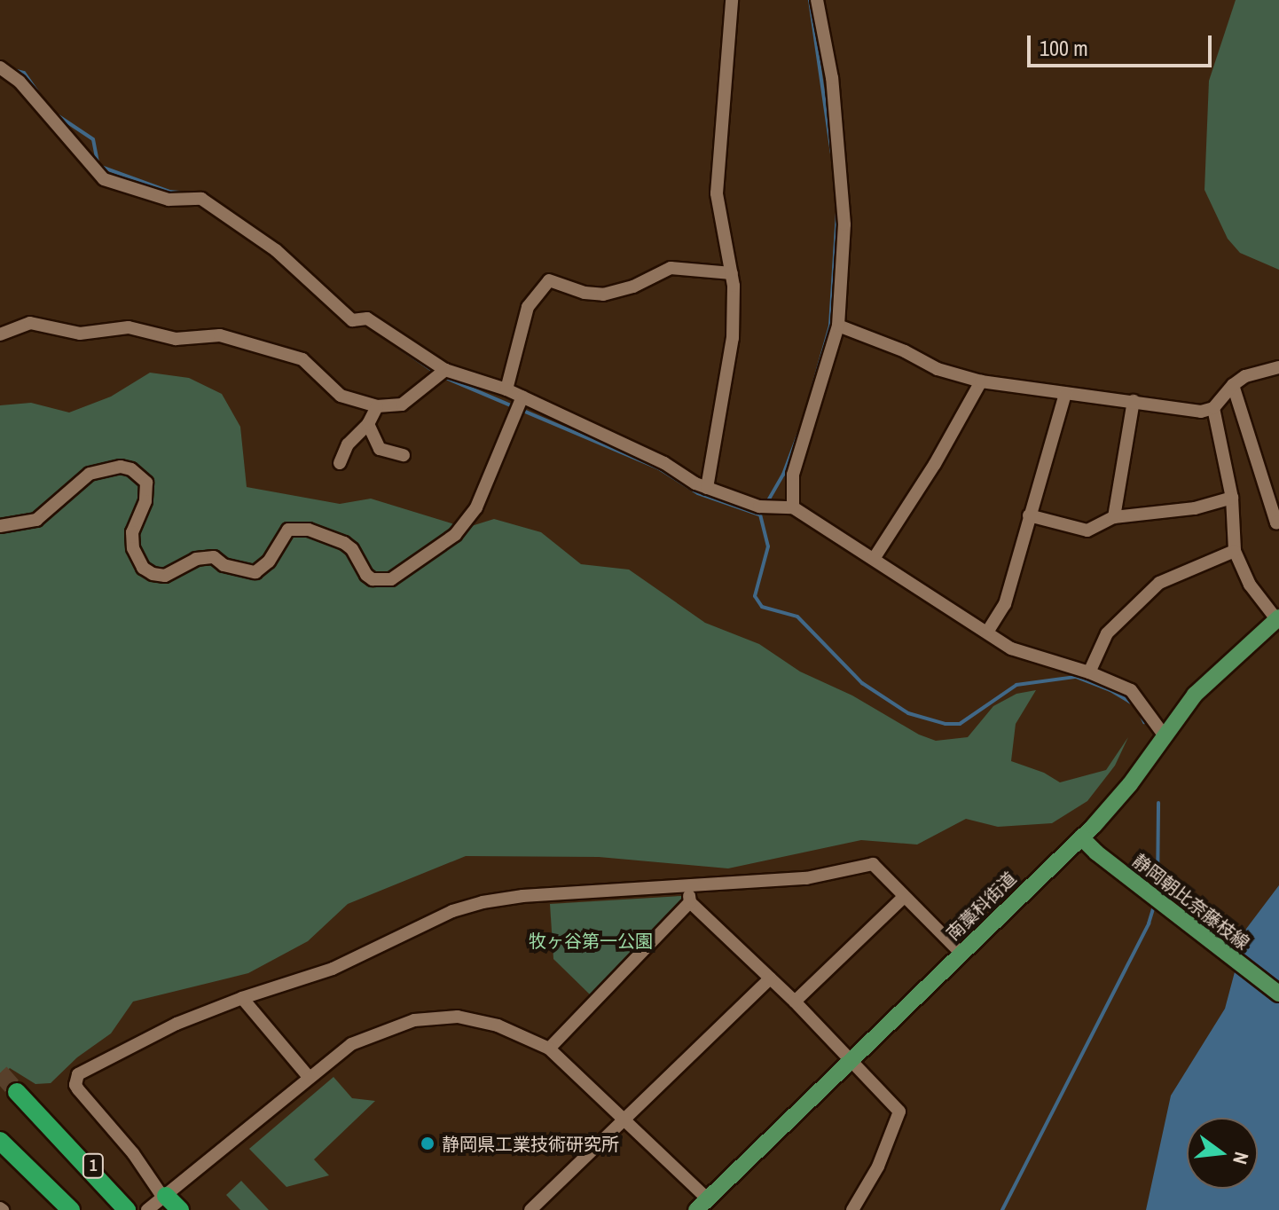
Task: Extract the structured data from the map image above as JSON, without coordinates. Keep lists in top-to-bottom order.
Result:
{
  "streets": {
    "highway": ["1"],
    "main road": ["静岡朝比奈藤枝線", "南藁科街道"]
  },
  "crossings": [
    ["静岡朝比奈藤枝線", "南藁科街道"]
  ],
  "parks": ["牧ヶ谷第一公園"],
  "places": ["静岡県工業技術研究所"],
  "scale_bar": "100 m",
  "north": "right"
}
